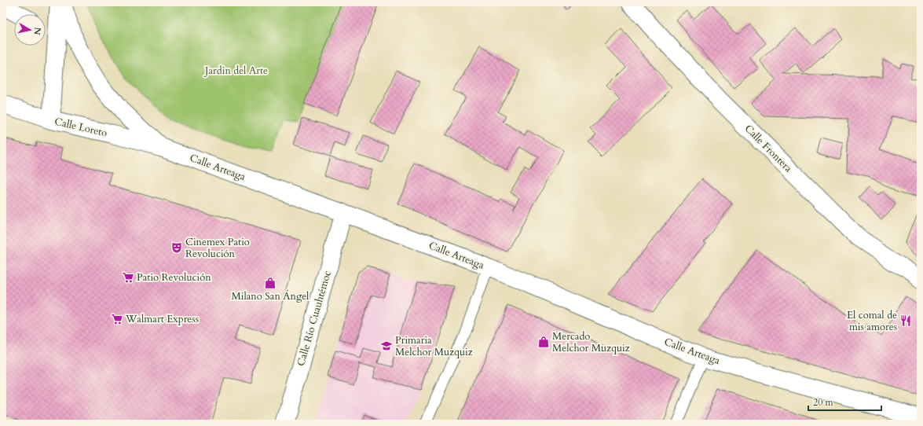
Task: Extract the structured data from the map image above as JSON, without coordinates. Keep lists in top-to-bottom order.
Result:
{
  "streets": {
    "street": [
      "Calle Loreto",
      "Calle Frontera",
      "Calle Arteaga",
      "Calle Río Cuauhtémoc"
    ]
  },
  "crossings": [
    ["Calle Loreto", "Calle Arteaga"],
    ["Calle Arteaga", "Calle Río Cuauhtémoc"]
  ],
  "parks": ["Jardin del Arte"],
  "places": {
    "theatre": ["Cinemex Patio Revolución"],
    "supermarket": ["Patio Revolución", "Walmart Express"],
    "shop": ["Milano San Ángel", "Mercado Melchor Muzquiz"],
    "restaurant": ["El comal de mis amores"],
    "school or university": ["Primaria Melchor Muzquiz"]
  },
  "scale_bar": "20 m",
  "north": "right"
}
